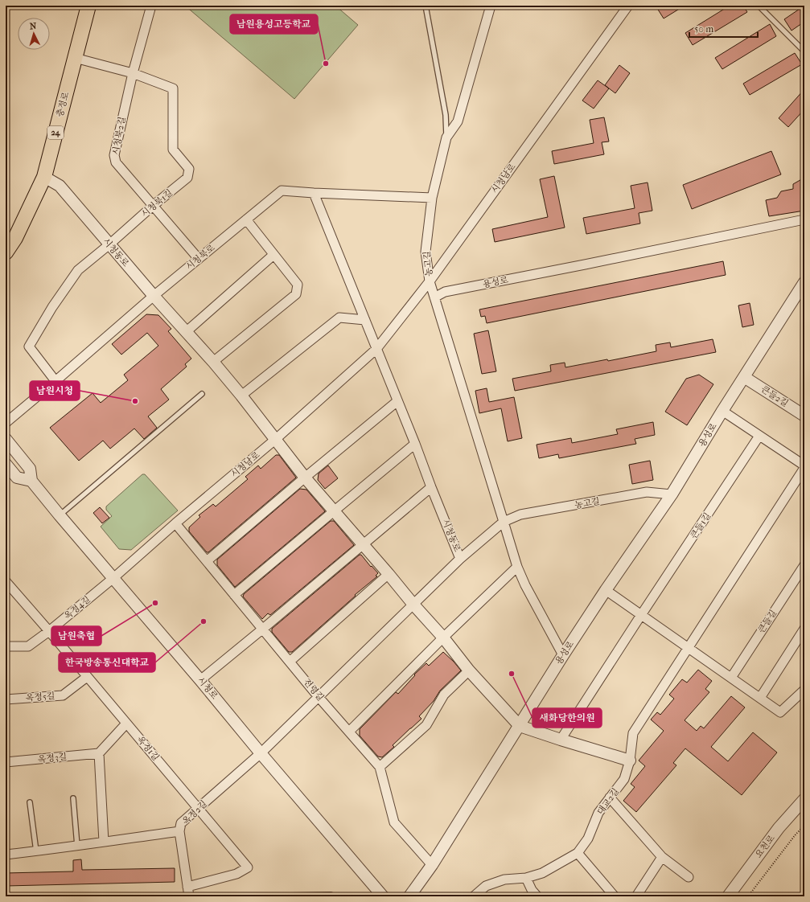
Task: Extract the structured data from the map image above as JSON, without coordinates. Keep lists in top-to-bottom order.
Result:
{
  "streets": {
    "main road": ["충정로", "24"],
    "street": [
      "시청북2길",
      "시청남로",
      "시청북1길",
      "시청동로",
      "시청북로",
      "농고길",
      "용성로",
      "큰들2길",
      "큰들1길",
      "옥정4길",
      "큰들길",
      "시청로",
      "전령길",
      "옥정5길",
      "옥정1길",
      "옥정3길",
      "대교2길",
      "옥정2길",
      "요천로"
    ]
  },
  "crossings": [
    ["충정로", "시청북1길"],
    ["충정로", "시청동로"],
    ["시청북2길", "시청북1길"],
    ["시청북2길", "시청북로"],
    ["시청남로", "시청동로"],
    ["시청남로", "농고길"],
    ["시청남로", "옥정4길"],
    ["시청남로", "시청로"],
    ["시청남로", "전령길"],
    ["시청북1길", "시청동로"],
    ["시청북1길", "시청북로"],
    ["시청동로", "시청북로"],
    ["시청동로", "용성로"],
    ["시청동로", "전령길"],
    ["시청동로", "옥정2길"],
    ["시청북로", "농고길"],
    ["농고길", "용성로"],
    ["용성로", "큰들2길"],
    ["용성로", "전령길"],
    ["옥정4길", "시청로"],
    ["옥정4길", "옥정1길"],
    ["시청로", "옥정2길"],
    ["전령길", "옥정2길"],
    ["옥정5길", "옥정1길"],
    ["옥정1길", "옥정2길"]
  ],
  "places": [
    "남원용성고등학교",
    "남원시청",
    "남원축협",
    "한국방송통신대학교",
    "새화당한의원"
  ],
  "scale_bar": "50 m",
  "north": "top"
}
